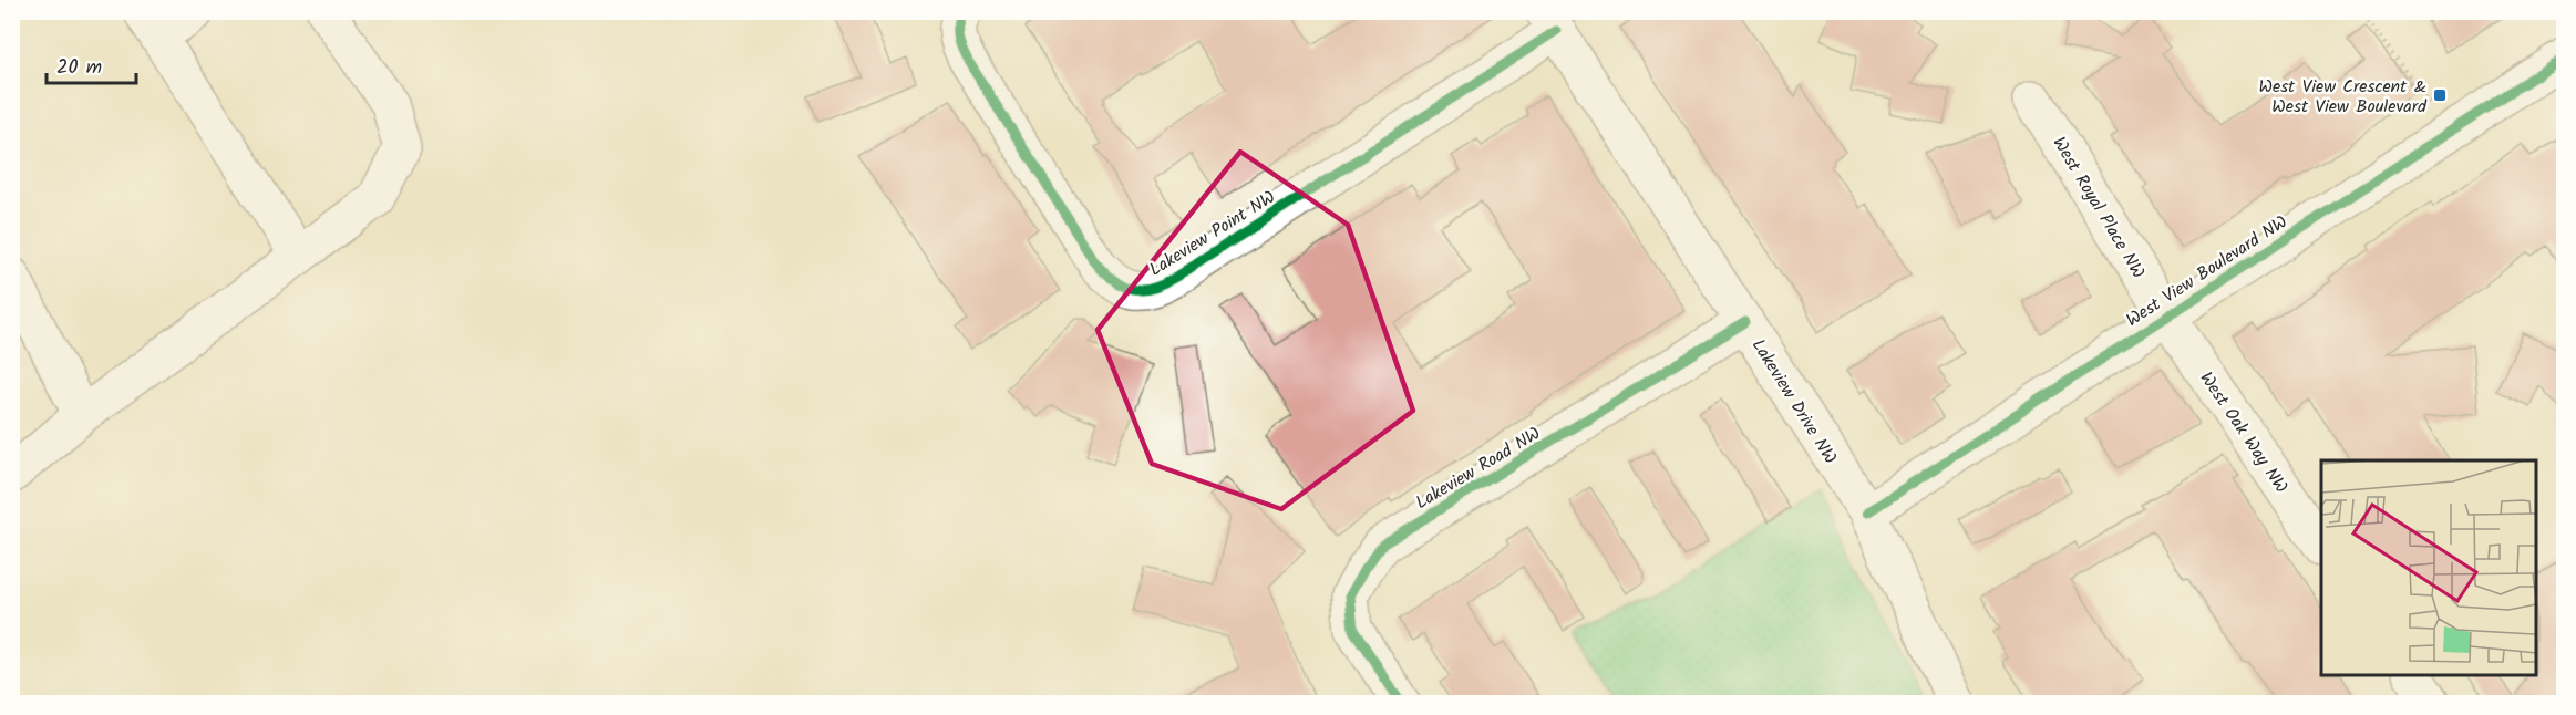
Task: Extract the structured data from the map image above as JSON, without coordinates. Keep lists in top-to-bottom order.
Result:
{
  "streets": {
    "street": [
      "West Royal Place NW",
      "Lakeview Point NW",
      "West View Boulevard NW",
      "Lakeview Drive NW",
      "West Oak Way NW",
      "Lakeview Road NW"
    ]
  },
  "crossings": [
    ["West Royal Place NW", "West View Boulevard NW"],
    ["West Royal Place NW", "West Oak Way NW"],
    ["Lakeview Point NW", "Lakeview Drive NW"],
    ["West View Boulevard NW", "Lakeview Drive NW"],
    ["West View Boulevard NW", "West Oak Way NW"],
    ["Lakeview Drive NW", "Lakeview Road NW"]
  ],
  "places": {
    "transit": ["West View Crescent & West View Boulevard"]
  },
  "scale_bar": "20 m"
}
